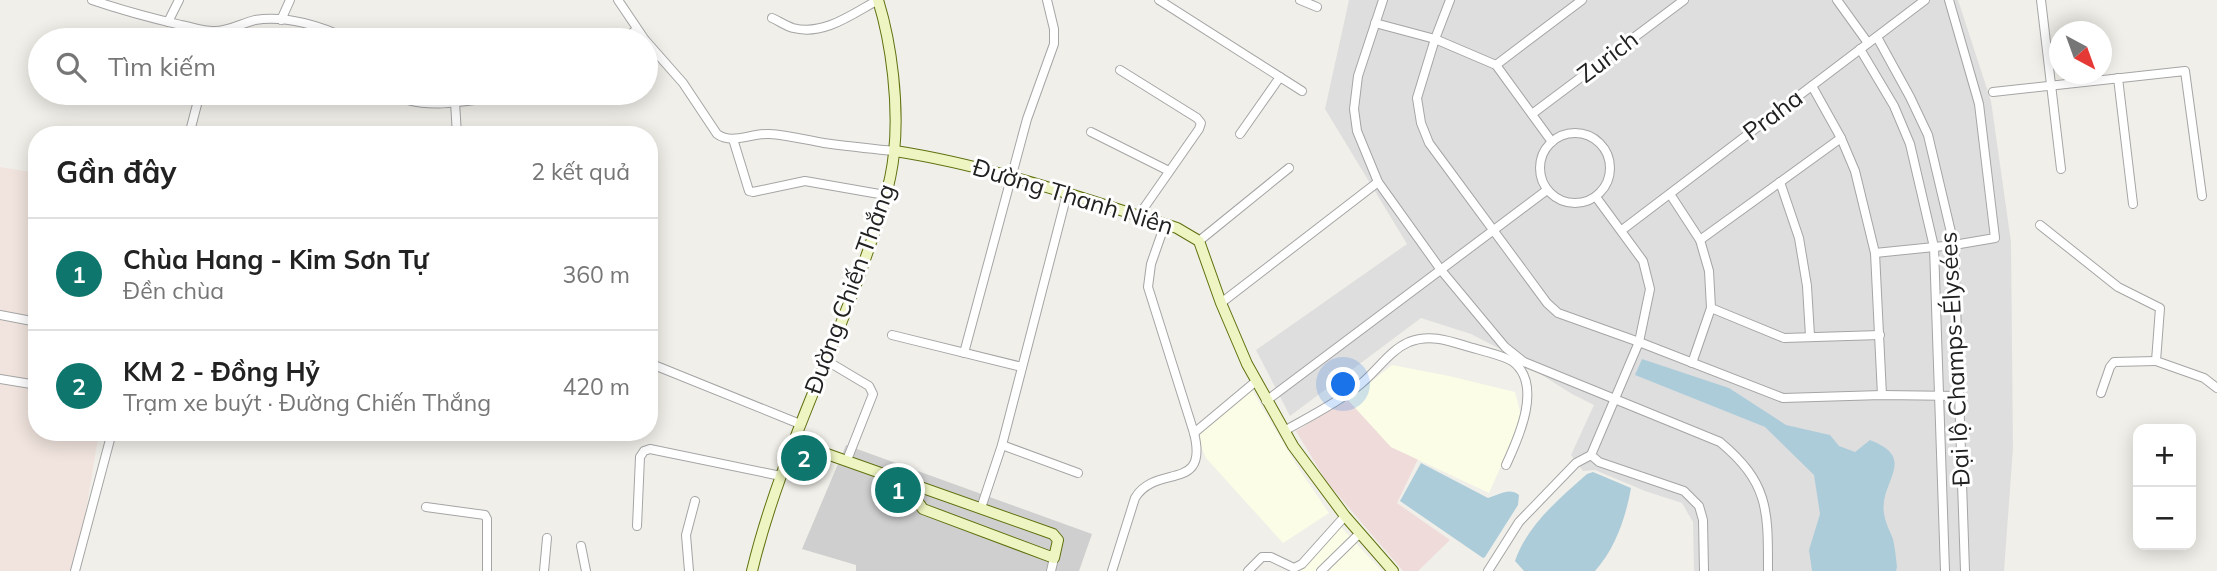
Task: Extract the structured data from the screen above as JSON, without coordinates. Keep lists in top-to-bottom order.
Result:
{
  "streets": {
    "street": [
      "Zurich",
      "Praha",
      "Đường Thanh Niên",
      "Đường Chiến Thắng",
      "Đại lộ Champs-Élysées"
    ]
  },
  "crossings": [
    ["Praha", "Đại lộ Champs-Élysées"],
    ["Đường Thanh Niên", "Đường Chiến Thắng"]
  ],
  "north": "bottom right",
  "page": {
    "search": "Tìm kiếm",
    "heading": ["Gần đây", "2 kết quả"],
    "list": [
      {
        "mark": "1",
        "name": "Chùa Hang - Kim Sơn Tự",
        "note": "Đền chùa",
        "value": "360 m"
      },
      {
        "mark": "2",
        "name": "KM 2 - Đồng Hỷ",
        "note": "Trạm xe buýt · Đường Chiến Thắng",
        "value": "420 m"
      }
    ],
    "map_buttons": ["+", "−"],
    "pins": ["2", "1"]
  }
}
